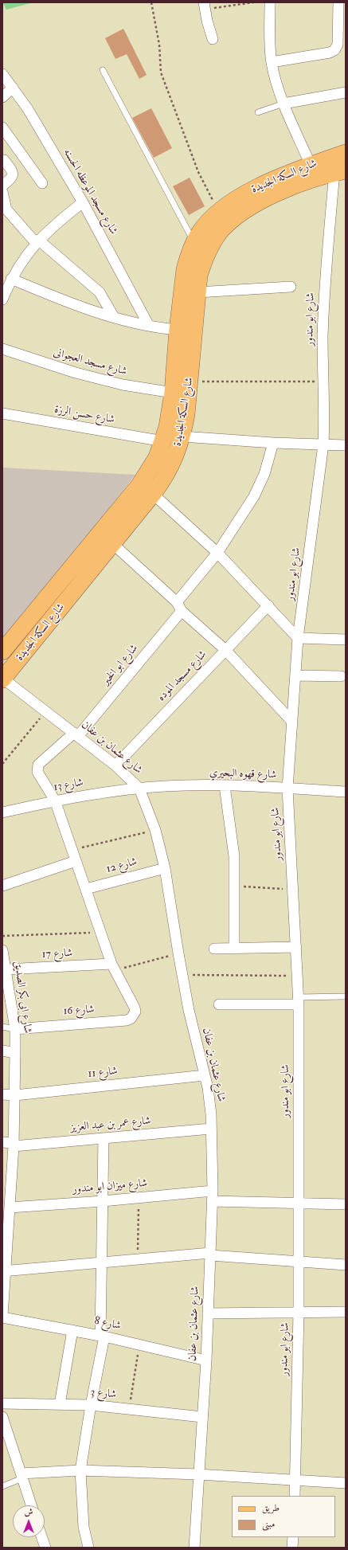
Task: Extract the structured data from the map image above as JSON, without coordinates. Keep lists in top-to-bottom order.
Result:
{
  "streets": {
    "main road": ["شارع السكة الجديدة"],
    "street": [
      "شارع مسجد الموعظه الحسنه",
      "شارع ابو مندور",
      "شارع مسجد العجوانى",
      "شارع حسن الرزة",
      "شارع ابو الخير",
      "شارع مسجد الموده",
      "شارع عثمان بن عفان",
      "شارع قهوه البحيري",
      "شارع 13",
      "شارع 12",
      "شارع 17",
      "شارع ابى بكر الصديق",
      "شارع 16",
      "شارع 11",
      "شارع عمر بن عبد العزيز",
      "شارع ميزان ابو مندور",
      "شارع 8",
      "شارع 3"
    ]
  },
  "crossings": [
    ["شارع السكة الجديدة", "شارع ابو مندور"],
    ["شارع السكة الجديدة", "شارع مسجد العجوانى"],
    ["شارع السكة الجديدة", "شارع حسن الرزة"],
    ["شارع السكة الجديدة", "شارع عثمان بن عفان"],
    ["شارع ابو مندور", "شارع قهوه البحيري"],
    ["شارع ابو الخير", "شارع عثمان بن عفان"],
    ["شارع ابو الخير", "شارع 13"],
    ["شارع مسجد الموده", "شارع عثمان بن عفان"],
    ["شارع عثمان بن عفان", "شارع قهوه البحيري"],
    ["شارع عثمان بن عفان", "شارع 13"],
    ["شارع عثمان بن عفان", "شارع 12"],
    ["شارع عثمان بن عفان", "شارع 11"],
    ["شارع عثمان بن عفان", "شارع عمر بن عبد العزيز"],
    ["شارع عثمان بن عفان", "شارع ميزان ابو مندور"],
    ["شارع عثمان بن عفان", "شارع 8"],
    ["شارع عثمان بن عفان", "شارع 3"],
    ["شارع قهوه البحيري", "شارع 13"],
    ["شارع 17", "شارع ابى بكر الصديق"],
    ["شارع 17", "شارع 16"],
    ["شارع ابى بكر الصديق", "شارع 16"],
    ["شارع ابى بكر الصديق", "شارع 11"],
    ["شارع ابى بكر الصديق", "شارع عمر بن عبد العزيز"],
    ["شارع ابى بكر الصديق", "شارع ميزان ابو مندور"],
    ["شارع ابى بكر الصديق", "شارع 8"]
  ],
  "legend": ["طريق", "مبنى"],
  "north": "top"
}
